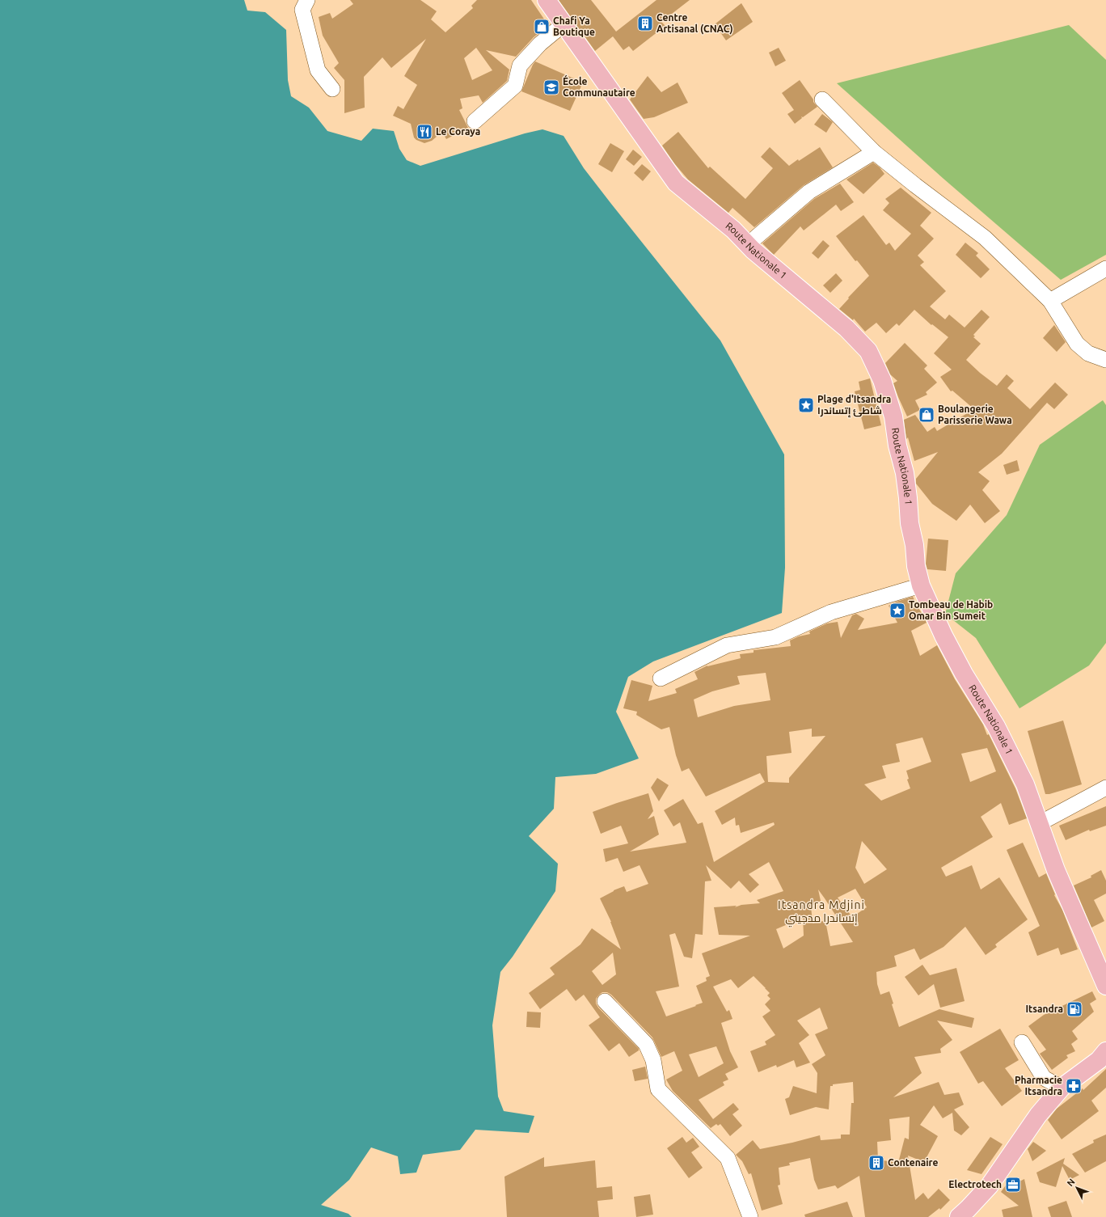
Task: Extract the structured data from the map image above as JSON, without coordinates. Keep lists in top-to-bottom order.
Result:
{
  "streets": {
    "main road": ["Route Nationale 1"]
  },
  "districts": ["Itsandra Mdjini إتساندرا مدجيني"],
  "places": {
    "building": ["Centre Artisanal (CNAC)", "Contenaire"],
    "shop": ["Chafi Ya Boutique", "Boulangerie Parisserie Wawa"],
    "school or university": ["École Communautaire"],
    "restaurant": ["Le Coraya"],
    "place": ["Plage d'Itsandra شاطئ إتساندرا", "Tombeau de Habib Omar Bin Sumeit"],
    "fuel station": ["Itsandra"],
    "pharmacy": ["Pharmacie Itsandra"],
    "office": ["Electrotech"]
  },
  "north": "top left"
}
